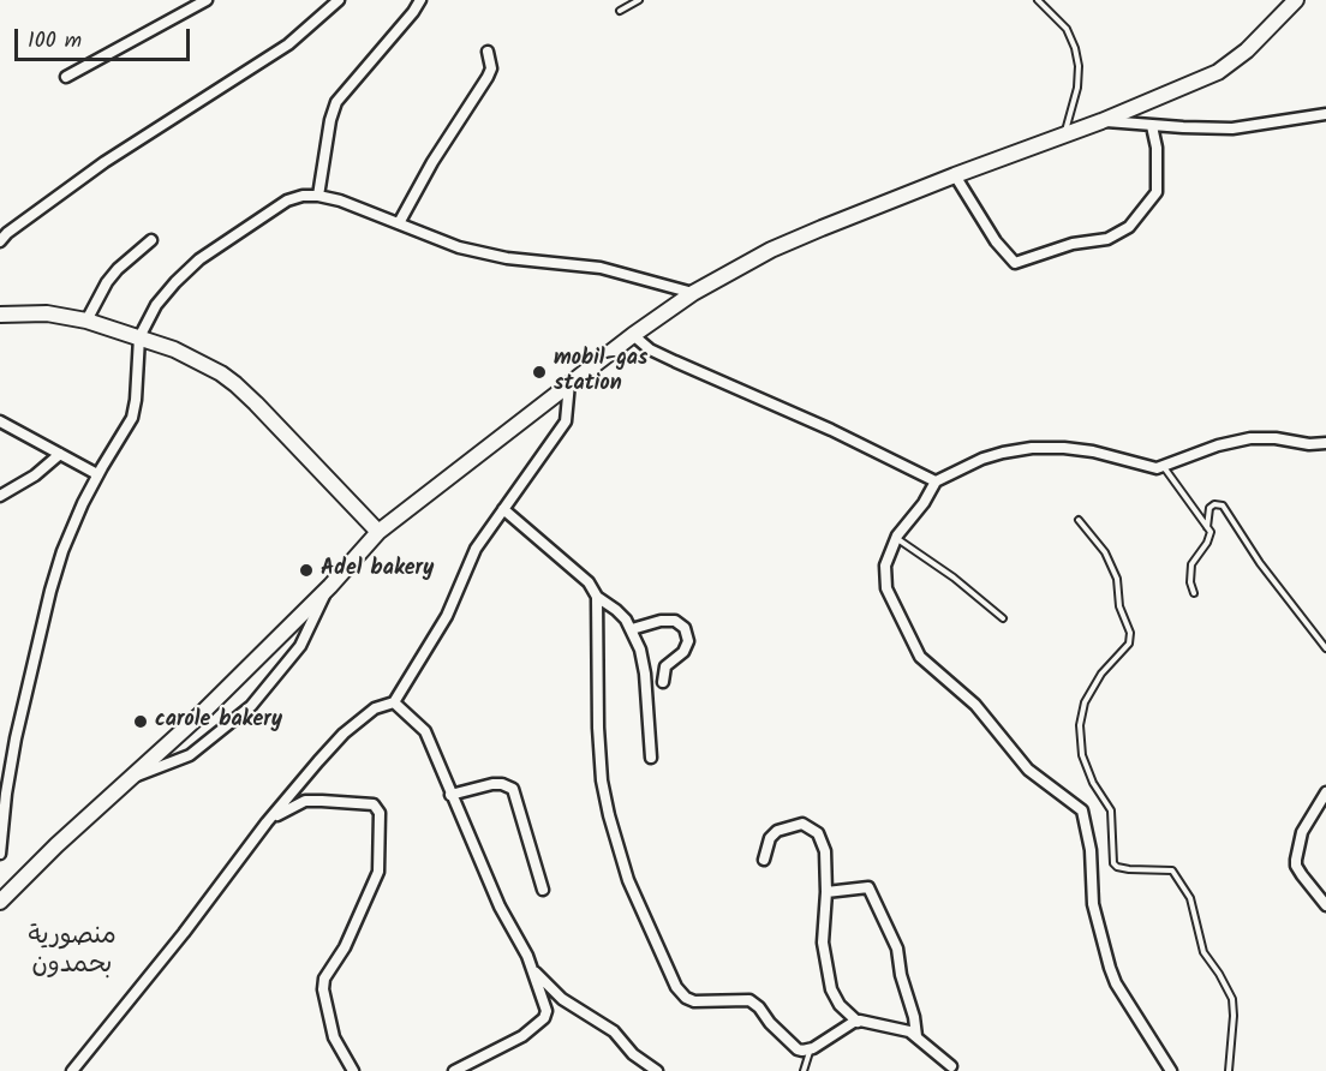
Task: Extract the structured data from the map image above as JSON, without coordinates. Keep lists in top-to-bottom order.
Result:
{
  "districts": ["منصورية بحمدون"],
  "places": ["mobil-gas station", "Adel bakery", "carole bakery"],
  "scale_bar": "100 m"
}
